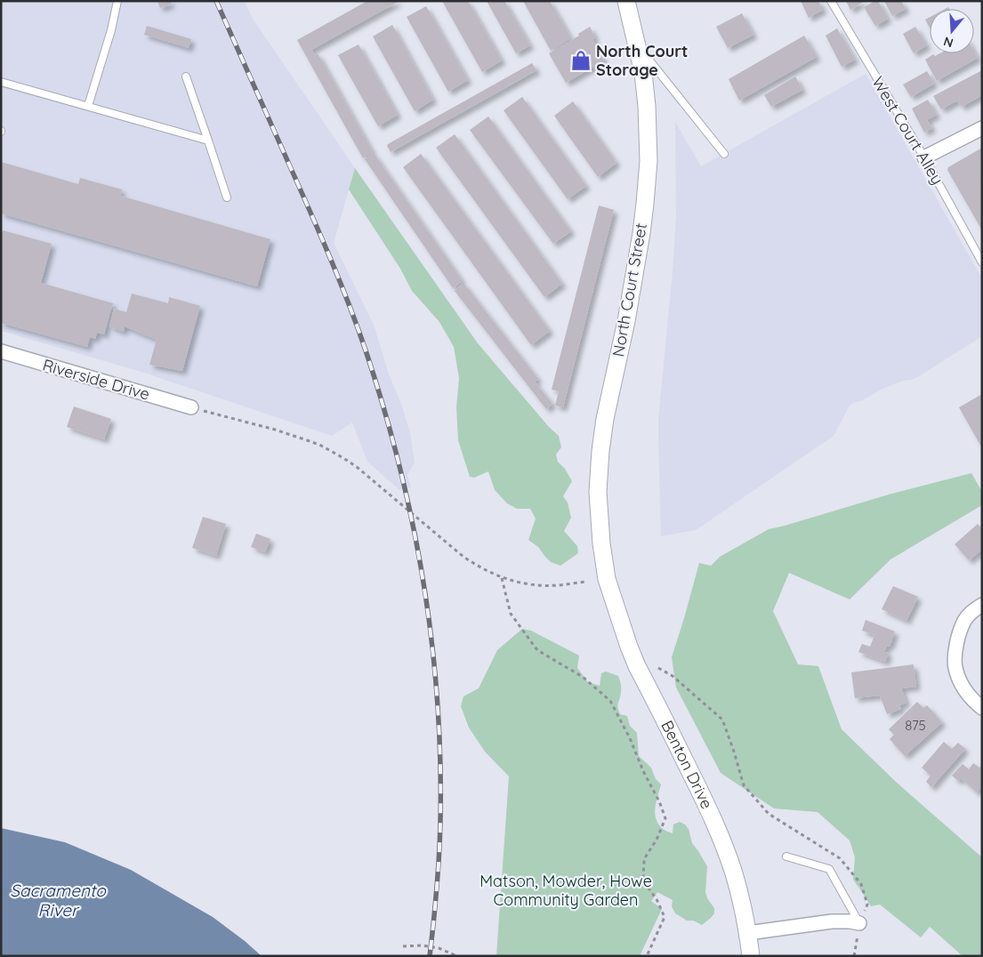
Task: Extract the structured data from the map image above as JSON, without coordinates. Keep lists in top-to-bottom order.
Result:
{
  "streets": {
    "street": ["North Court Street", "Riverside Drive", "Benton Drive"],
    "lane": ["West Court Alley"]
  },
  "crossings": [
    ["North Court Street", "Benton Drive"]
  ],
  "water": ["Sacramento River"],
  "parks": ["Matson, Mowder, Howe Community Garden"],
  "places": {
    "shop": ["North Court Storage"]
  },
  "house_numbers": ["875"],
  "north": "bottom"
}
